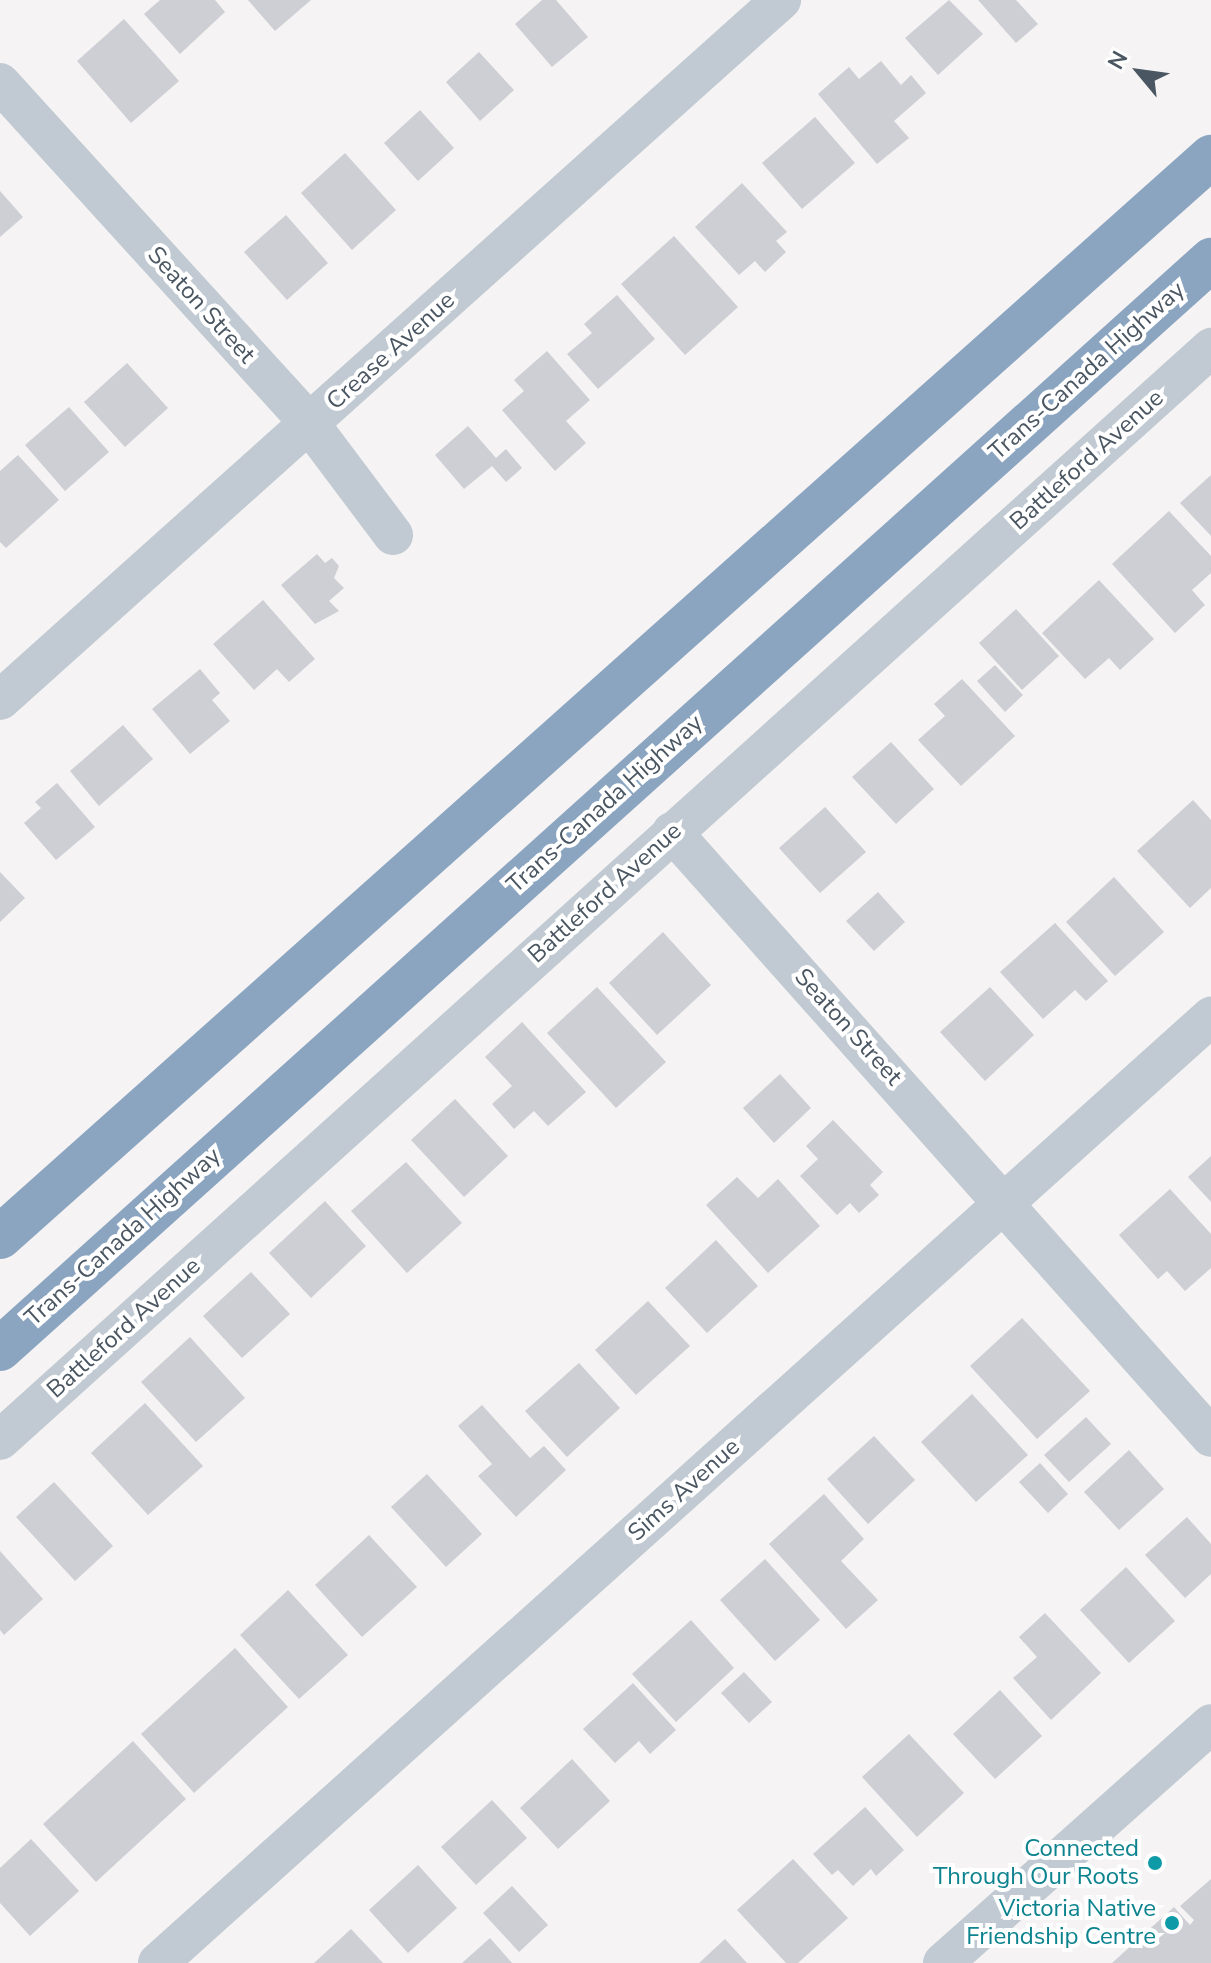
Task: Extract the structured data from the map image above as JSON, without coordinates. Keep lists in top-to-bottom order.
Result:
{
  "streets": {
    "highway": ["Trans-Canada Highway"],
    "street": [
      "Seaton Street",
      "Crease Avenue",
      "Battleford Avenue",
      "Sims Avenue"
    ]
  },
  "crossings": [
    ["Seaton Street", "Crease Avenue"],
    ["Seaton Street", "Battleford Avenue"],
    ["Seaton Street", "Sims Avenue"]
  ],
  "places": ["Connected Through Our Roots", "Victoria Native Friendship Centre"],
  "north": "top left"
}
